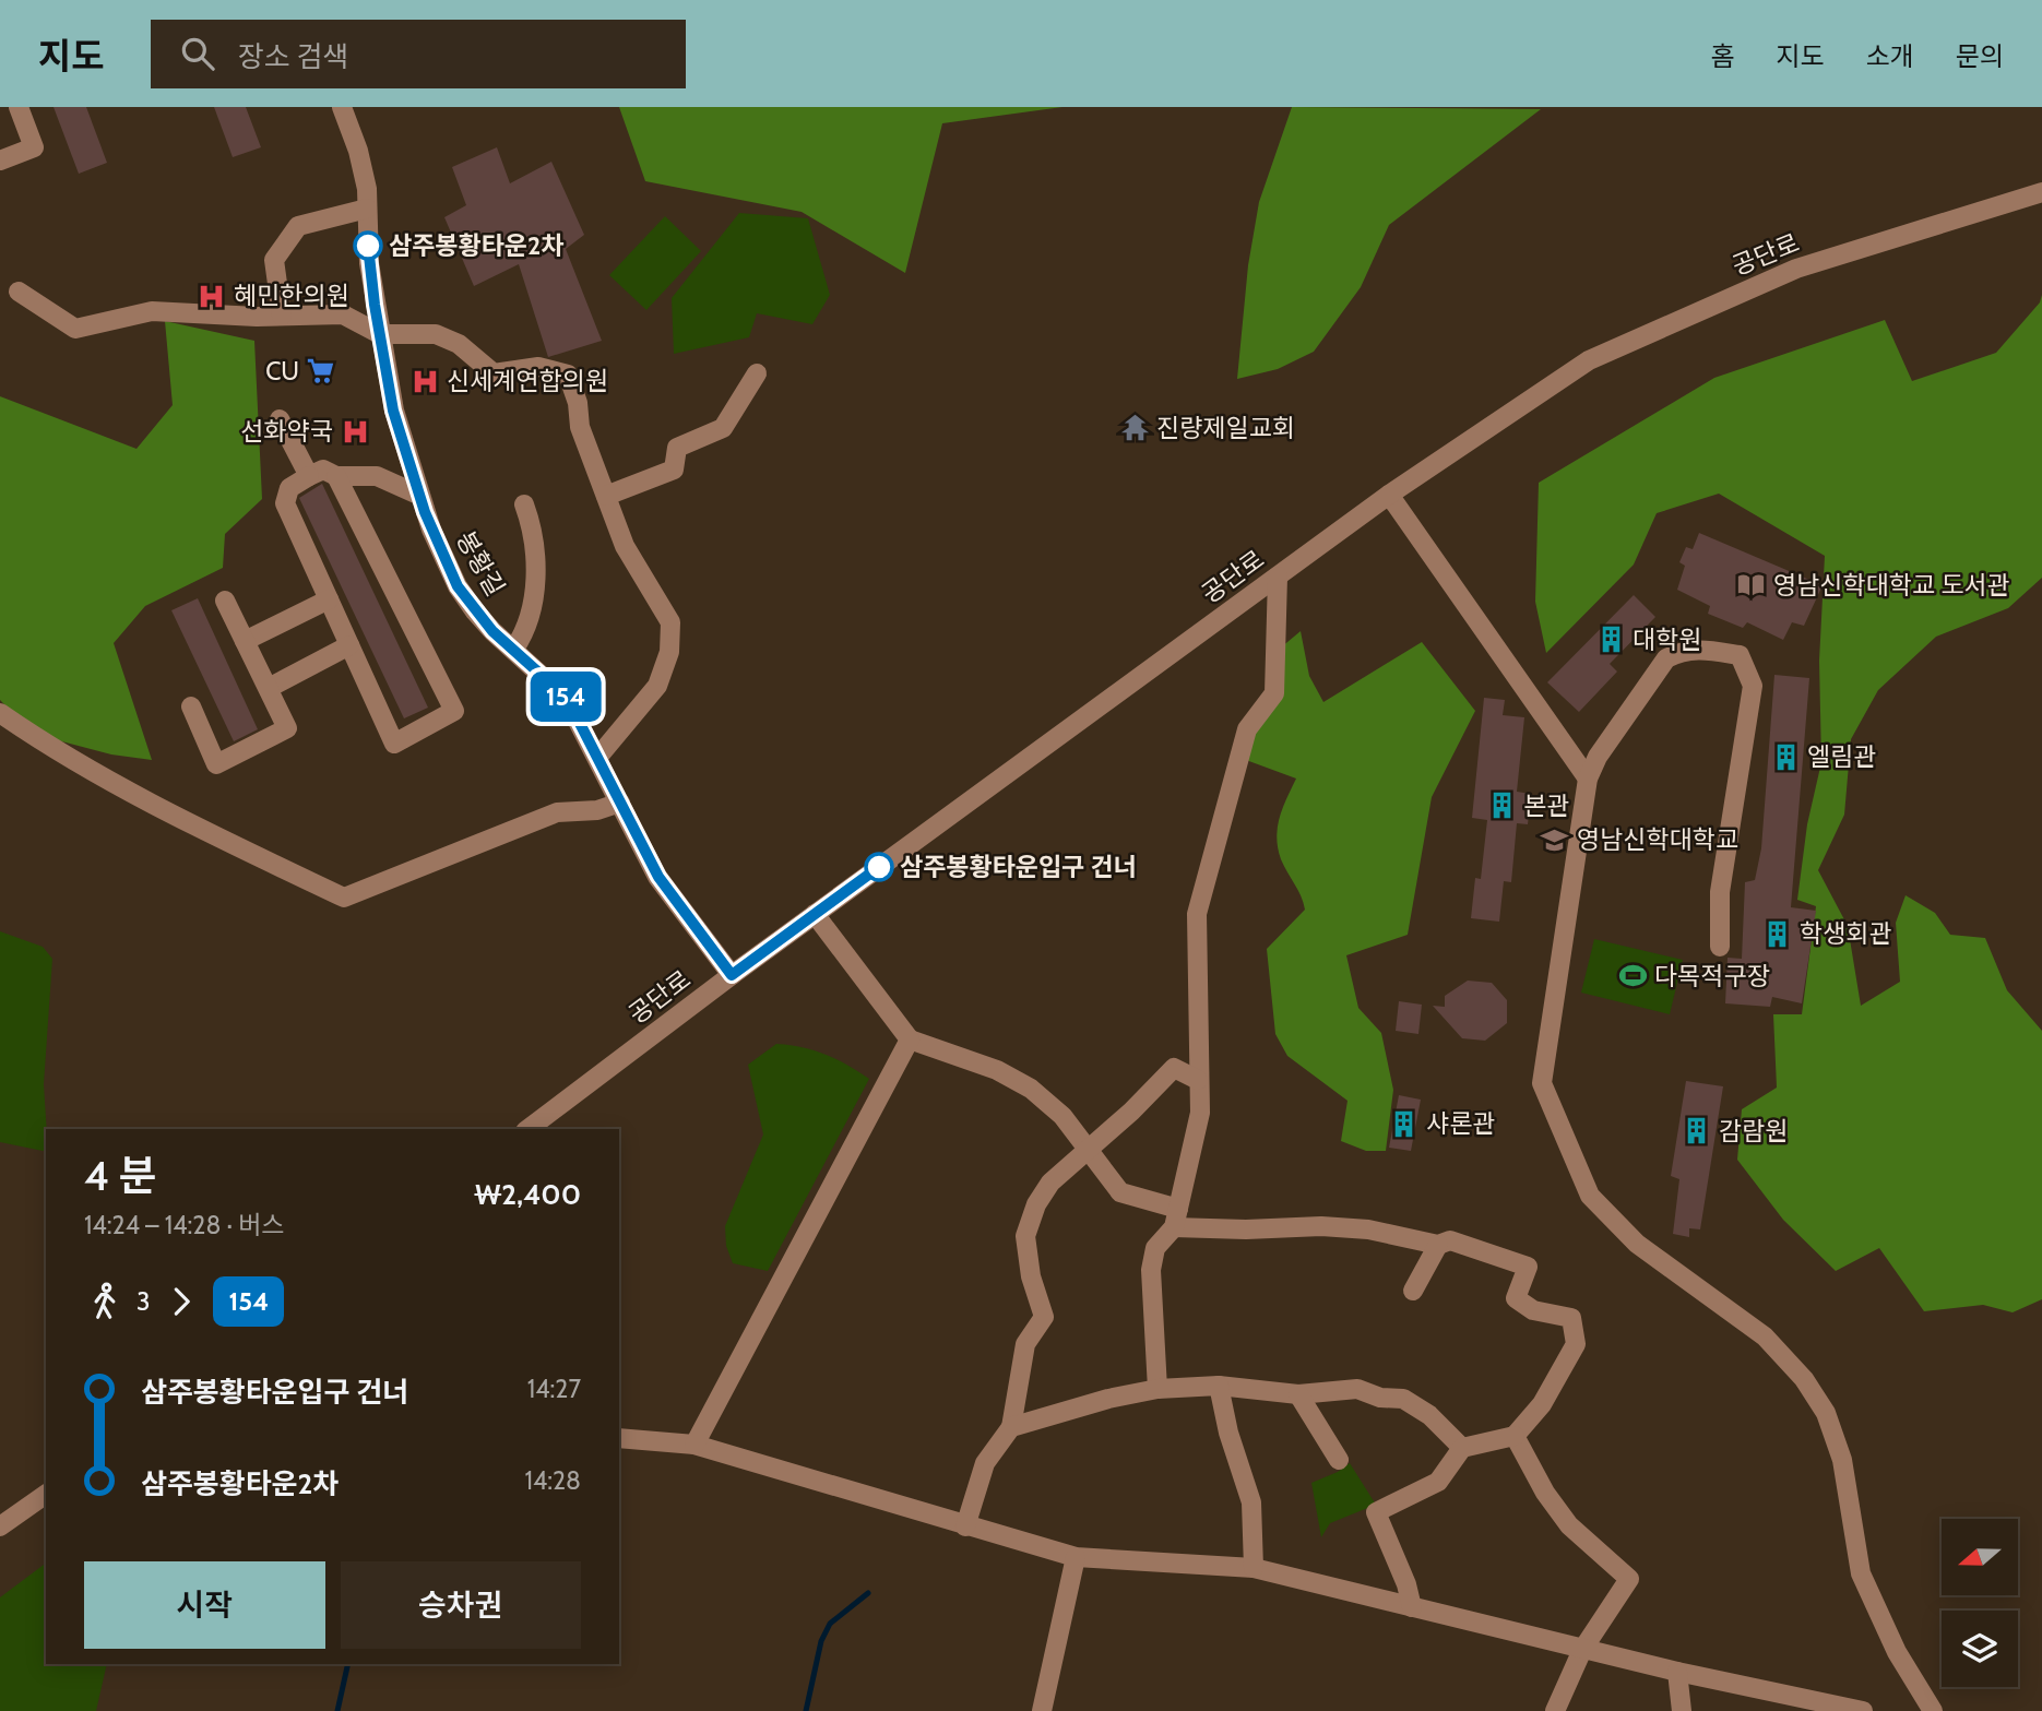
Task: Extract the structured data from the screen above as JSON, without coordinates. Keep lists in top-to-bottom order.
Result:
{
  "streets": {
    "street": ["공단로", "봉황길"]
  },
  "crossings": [
    ["공단로", "봉황길"]
  ],
  "places": {
    "other": ["삼주봉황타운2차", "삼주봉황타운입구 건너"],
    "hospital": ["혜민한의원", "신세계연합의원", "선화약국"],
    "supermarket": ["CU"],
    "temple": ["진량제일교회"],
    "library": ["영남신학대학교 도서관"],
    "building": [
      "대학원",
      "엘림관",
      "본관",
      "학생회관",
      "샤론관",
      "감람원"
    ],
    "school or university": ["영남신학대학교"],
    "sports": ["다목적구장"]
  },
  "lines": ["bus line 154"],
  "north": "left",
  "page": {
    "header": "지도",
    "search": "장소 검색",
    "nav": [
      "홈",
      "지도",
      "소개",
      "문의"
    ],
    "on_map": "154",
    "heading": ["4 분", "14:24 – 14:28 · 버스", "₩2,400"],
    "legs": ["3", "154"],
    "list": [
      {
        "name": "삼주봉황타운입구 건너",
        "value": "14:27"
      },
      {
        "name": "삼주봉황타운2차",
        "value": "14:28"
      }
    ],
    "buttons": ["시작", "승차권"]
  }
}
